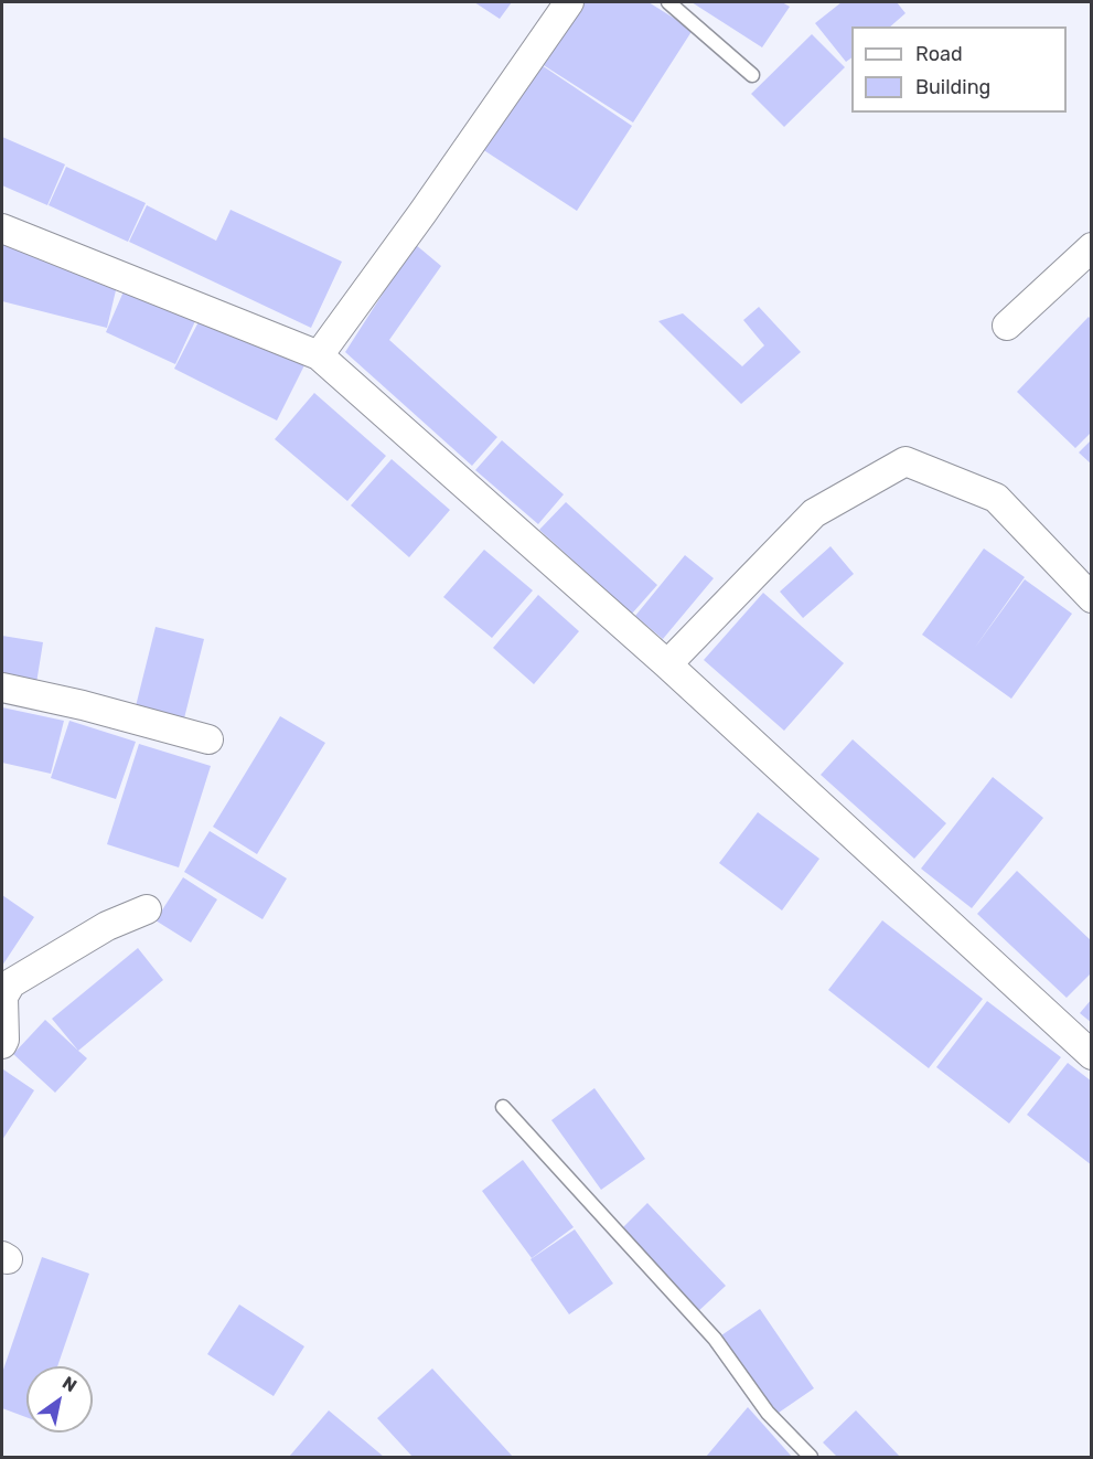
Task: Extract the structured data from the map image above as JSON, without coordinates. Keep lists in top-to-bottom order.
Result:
{
  "legend": ["Road", "Building"],
  "north": "top right"
}
